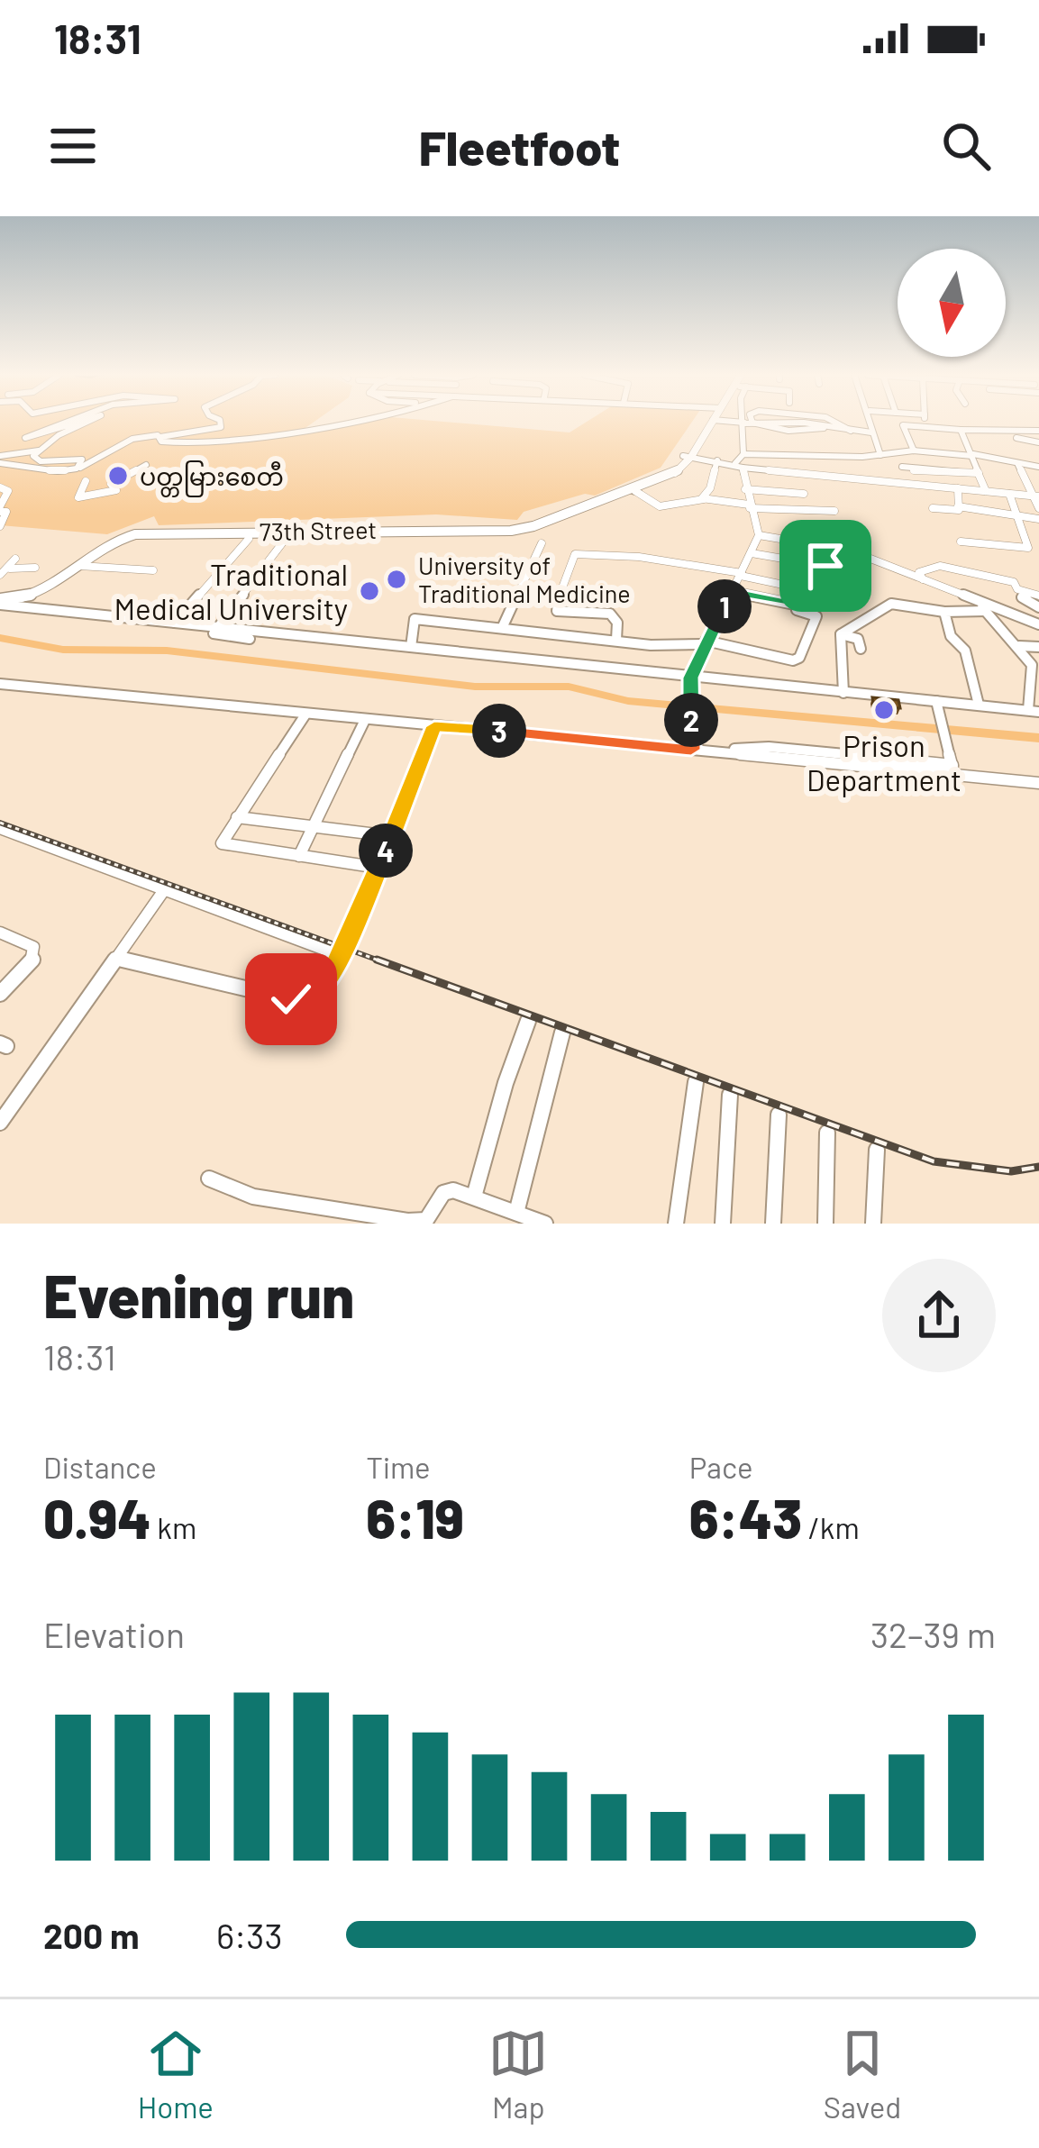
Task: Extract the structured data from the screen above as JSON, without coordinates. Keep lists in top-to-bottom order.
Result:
{
  "streets": {
    "main road": ["73th Street"]
  },
  "places": [
    "ပတ္တမြားစေတီ",
    "University of Traditional Medicine",
    "Traditional Medical University",
    "Prison Department"
  ],
  "north": "bottom",
  "page": {
    "status": "18:31",
    "header": "Fleetfoot",
    "pins": [
      "1",
      "2",
      "3",
      "4"
    ],
    "heading": ["Evening run", "18:31"],
    "stats": [
      ["Distance", "0.94 km"],
      ["Time", "6:19"],
      ["Pace", "6:43 /km"]
    ],
    "chart": ["Elevation", "32–39 m"],
    "list": [
      {
        "name": "200 m",
        "note": "6:33"
      }
    ],
    "tabs": ["Home", "Map", "Saved"]
  }
}
